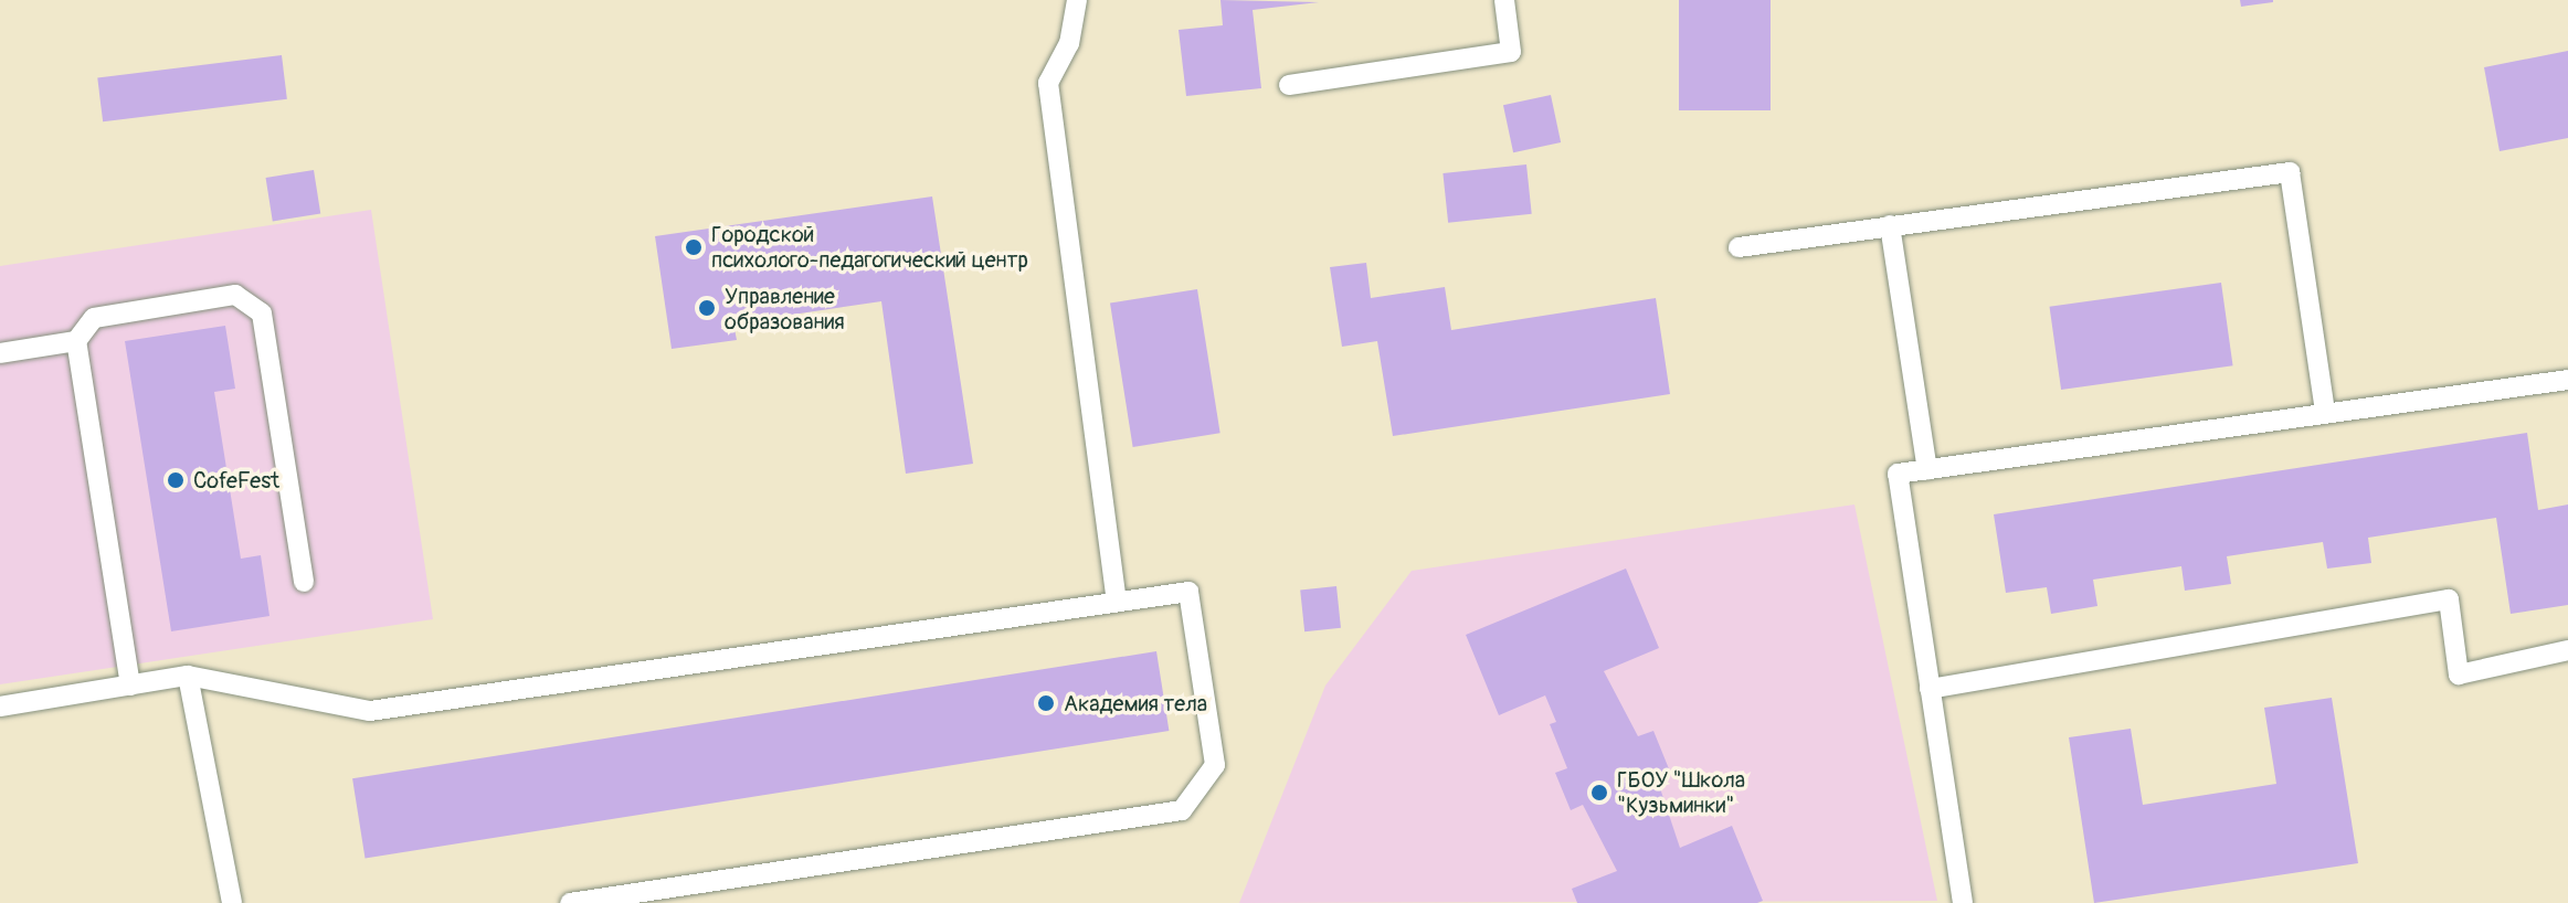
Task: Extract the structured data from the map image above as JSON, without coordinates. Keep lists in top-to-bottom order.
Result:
{
  "places": [
    "Городской психолого-педагогический центр",
    "Управление образования",
    "CofeFest",
    "Академия тела",
    "ГБОУ \"Школа \"Кузьминки\""
  ]
}
